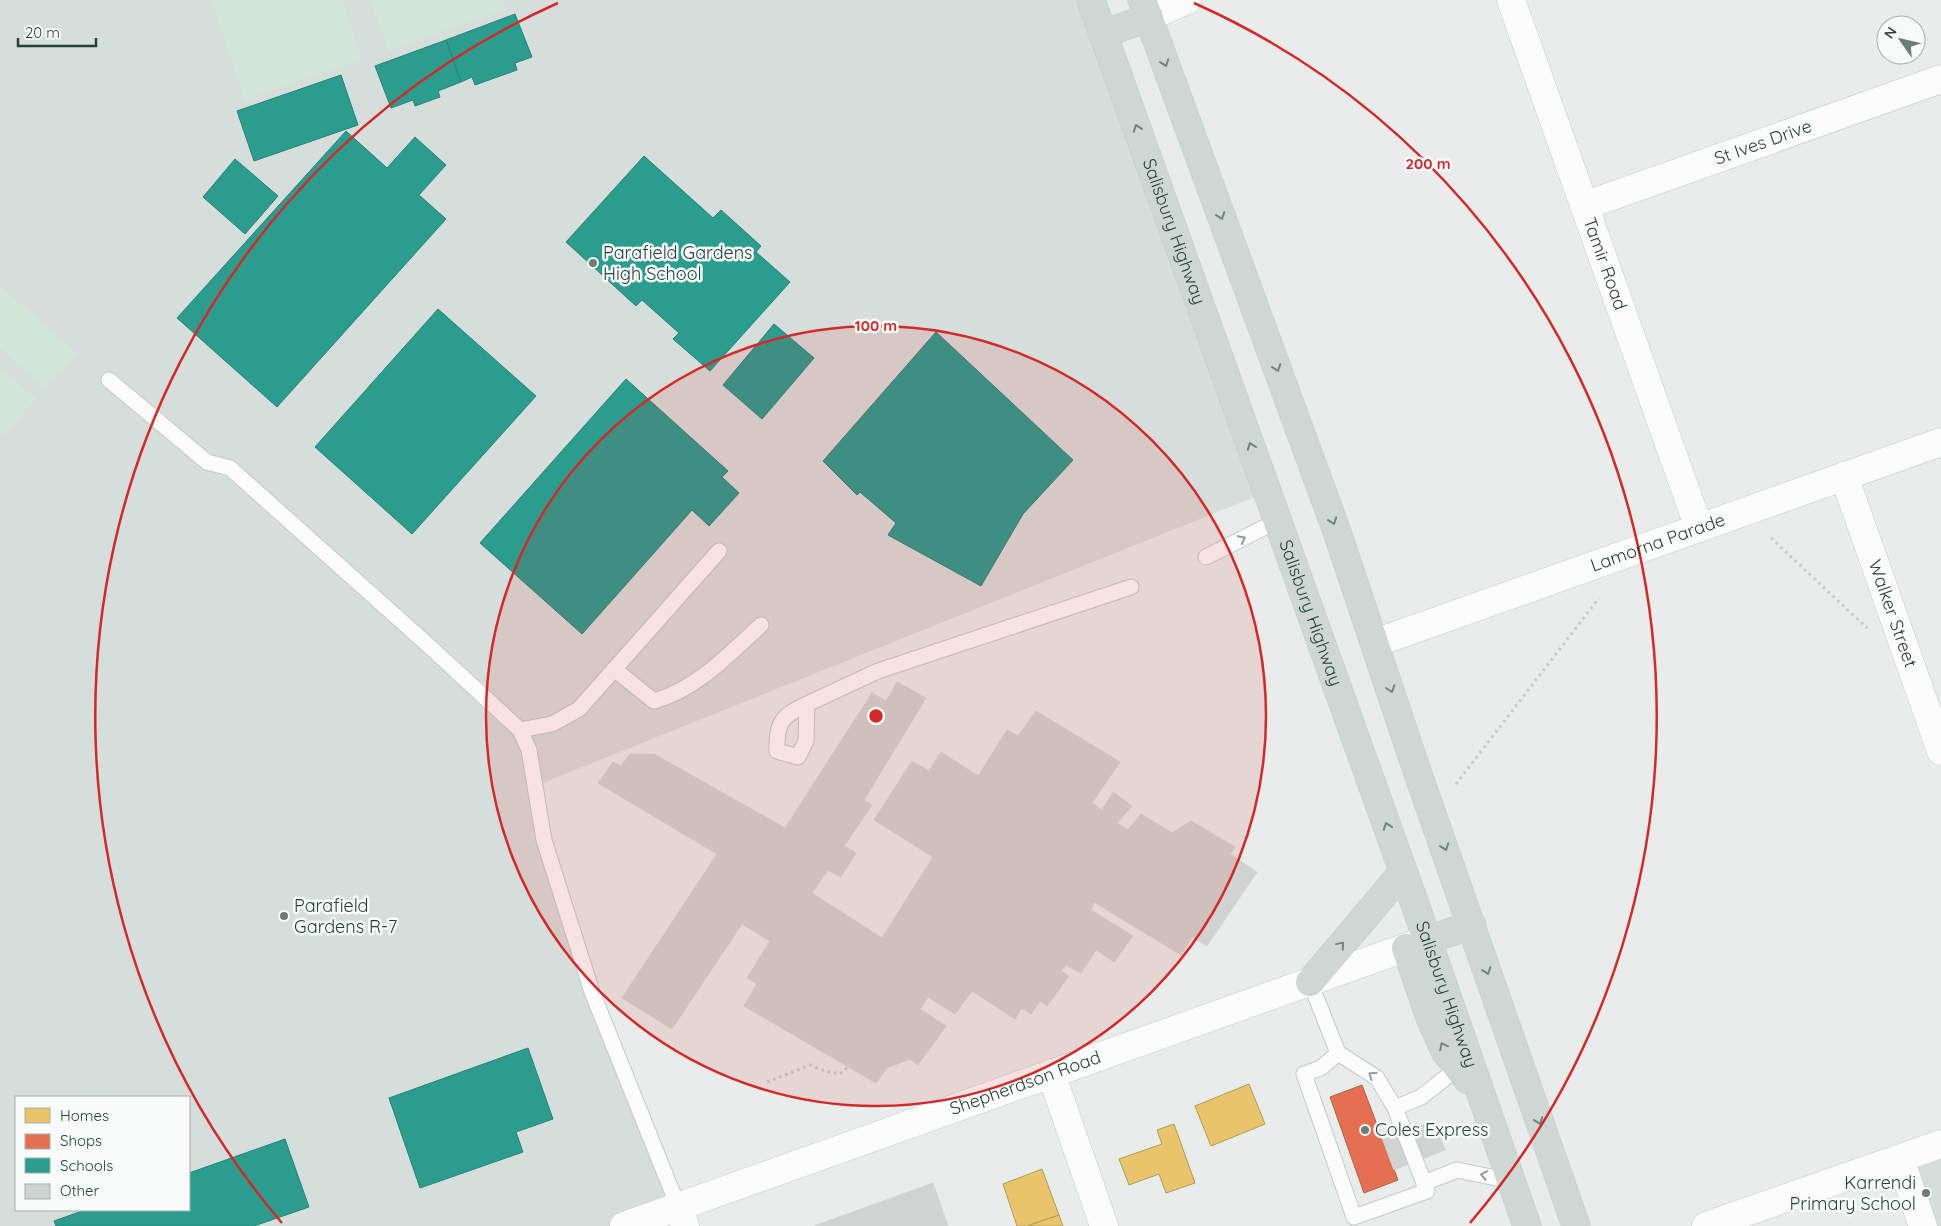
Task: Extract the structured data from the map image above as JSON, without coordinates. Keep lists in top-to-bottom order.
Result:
{
  "streets": {
    "main road": ["Salisbury Highway"],
    "street": [
      "St Ives Drive",
      "Tamir Road",
      "Lamorna Parade",
      "Walker Street",
      "Shepherdson Road"
    ]
  },
  "crossings": [
    ["St Ives Drive", "Tamir Road"],
    ["Salisbury Highway", "Shepherdson Road"],
    ["Tamir Road", "Lamorna Parade"],
    ["Lamorna Parade", "Walker Street"]
  ],
  "places": [
    "Parafield Gardens High School",
    "Parafield Gardens R-7",
    "Coles Express",
    "Karrendi Primary School"
  ],
  "legend": [
    "Homes",
    "Shops",
    "Schools",
    "Other"
  ],
  "scale_bar": "20 m",
  "north": "top left",
  "rings": ["200 m", "100 m"]
}
